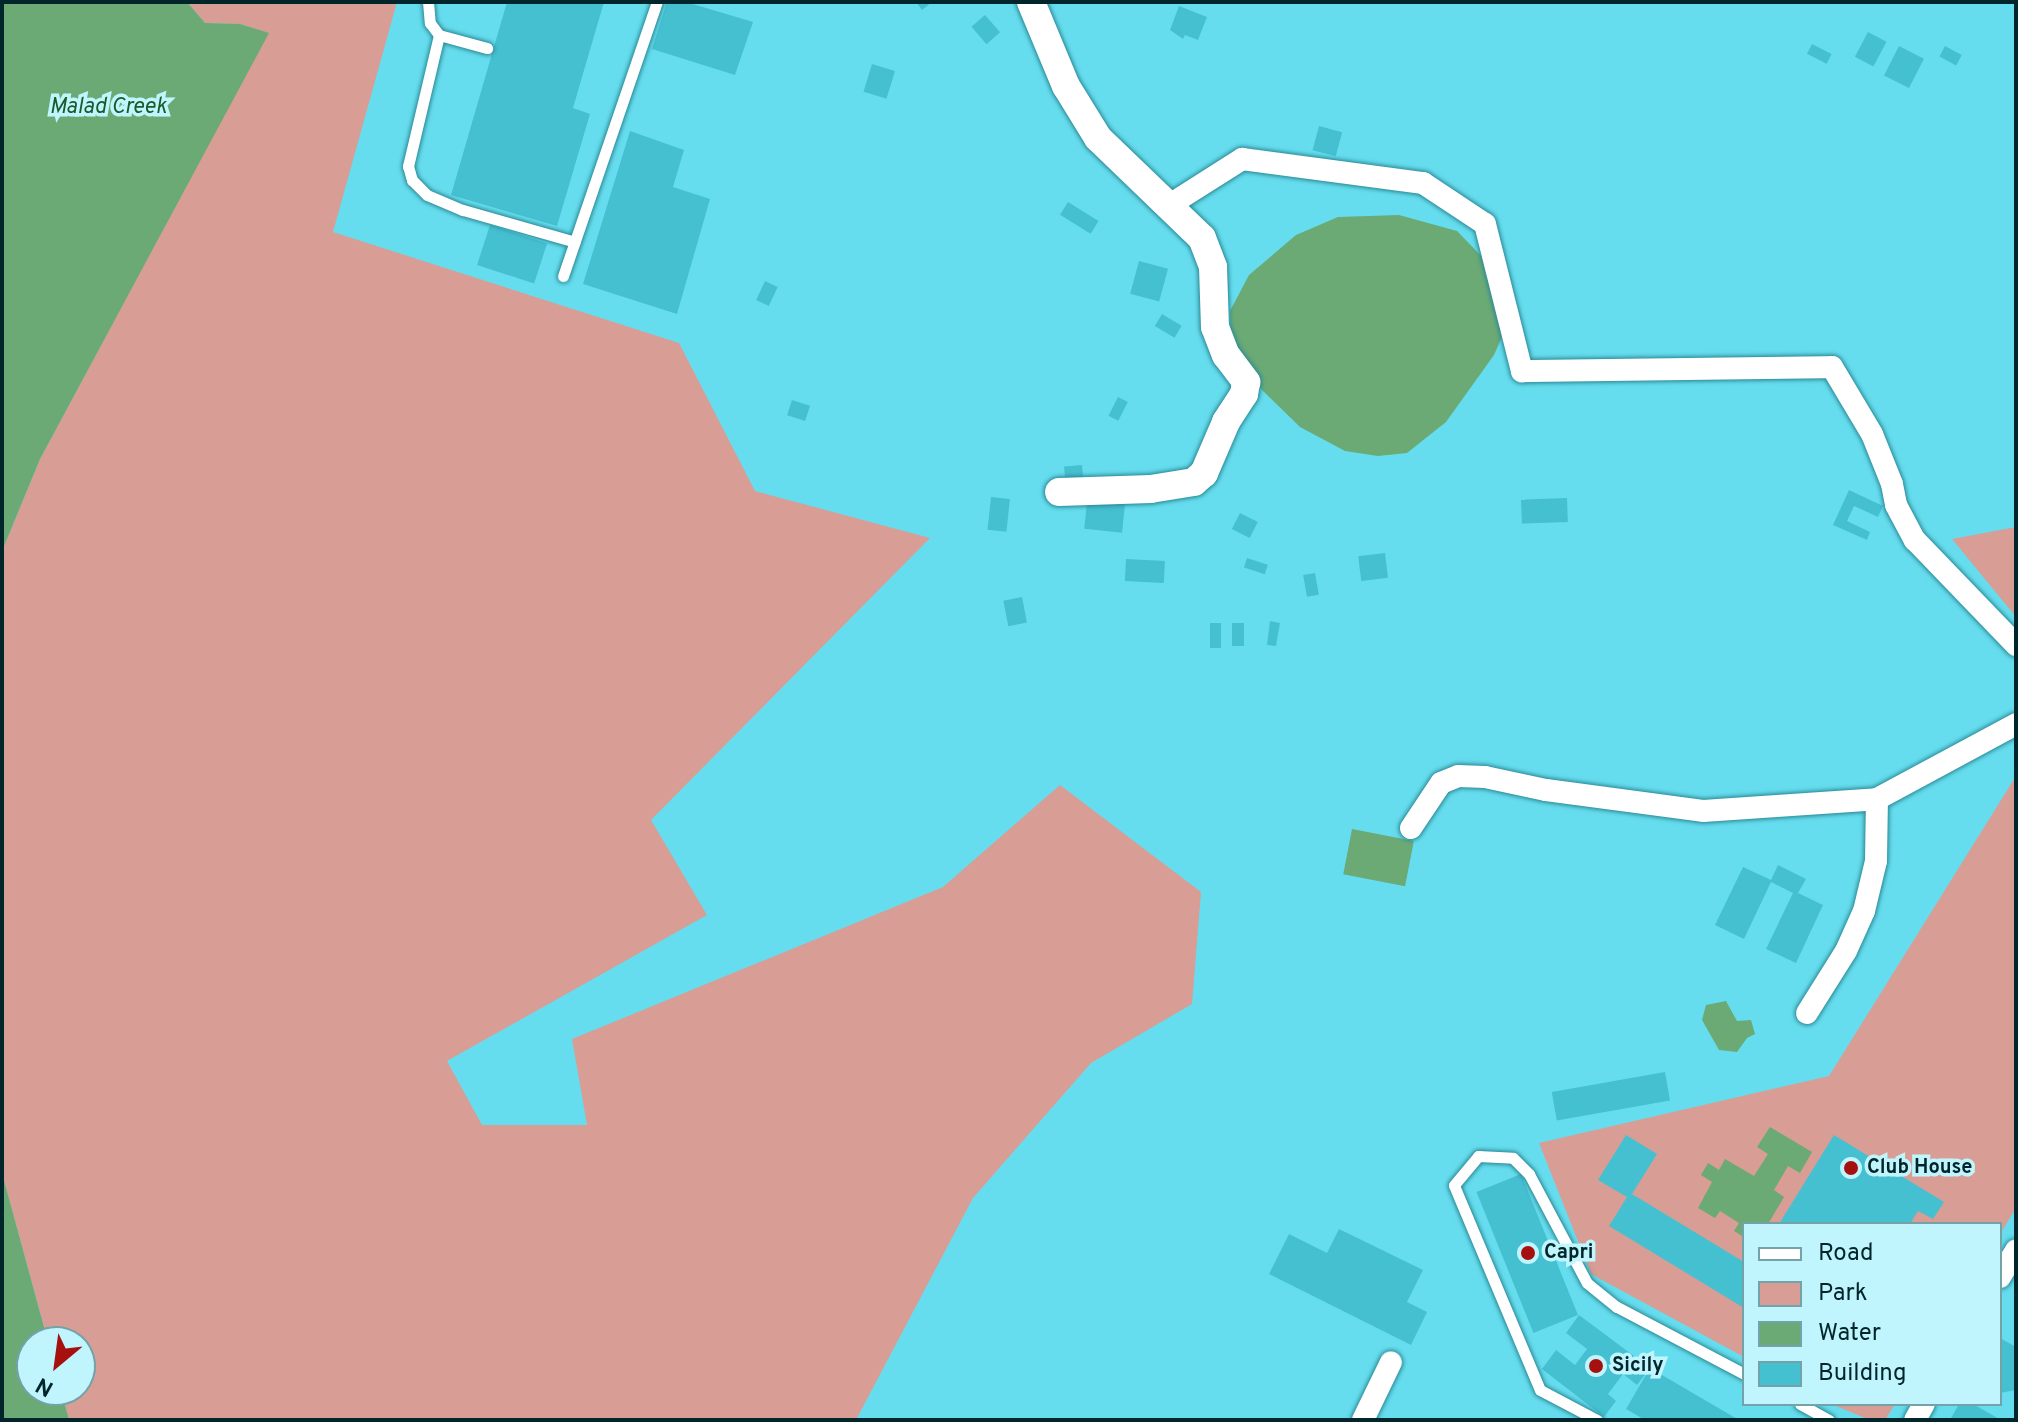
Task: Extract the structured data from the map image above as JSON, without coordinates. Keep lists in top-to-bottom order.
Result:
{
  "water": ["Malad Creek"],
  "places": ["Club House", "Capri", "Sicily"],
  "legend": [
    "Road",
    "Park",
    "Water",
    "Building"
  ],
  "north": "bottom left"
}
